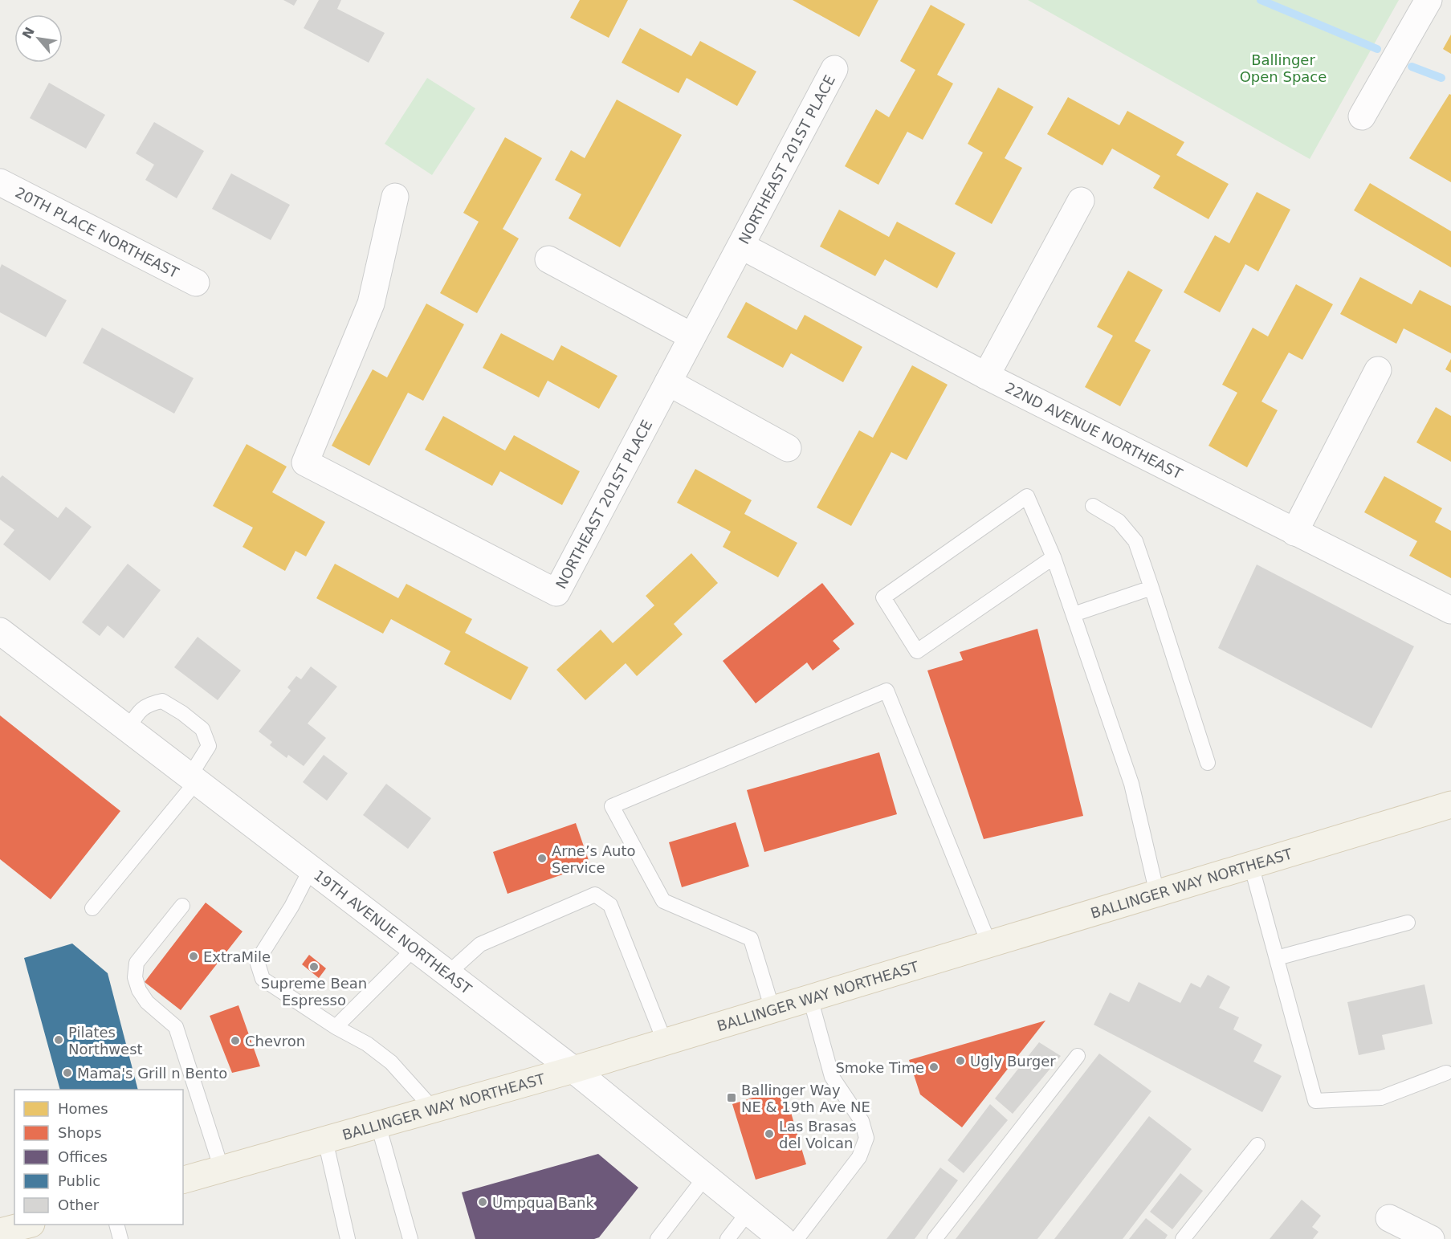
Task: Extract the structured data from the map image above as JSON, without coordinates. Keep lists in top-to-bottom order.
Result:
{
  "streets": {
    "main road": ["BALLINGER WAY NORTHEAST"],
    "street": [
      "NORTHEAST 201ST PLACE",
      "20TH PLACE NORTHEAST",
      "22ND AVENUE NORTHEAST",
      "19TH AVENUE NORTHEAST"
    ]
  },
  "crossings": [
    ["NORTHEAST 201ST PLACE", "22ND AVENUE NORTHEAST"],
    ["BALLINGER WAY NORTHEAST", "19TH AVENUE NORTHEAST"]
  ],
  "parks": ["Ballinger Open Space"],
  "places": {
    "other": [
      "Arne’s Auto Service",
      "ExtraMile",
      "Supreme Bean Espresso",
      "Pilates Northwest",
      "Chevron",
      "Ugly Burger",
      "Smoke Time",
      "Mama's Grill n Bento",
      "Las Brasas del Volcan",
      "Umpqua Bank"
    ],
    "transit": ["Ballinger Way NE & 19th Ave NE"]
  },
  "legend": [
    "Homes",
    "Shops",
    "Offices",
    "Public",
    "Other"
  ],
  "north": "top left"
}
